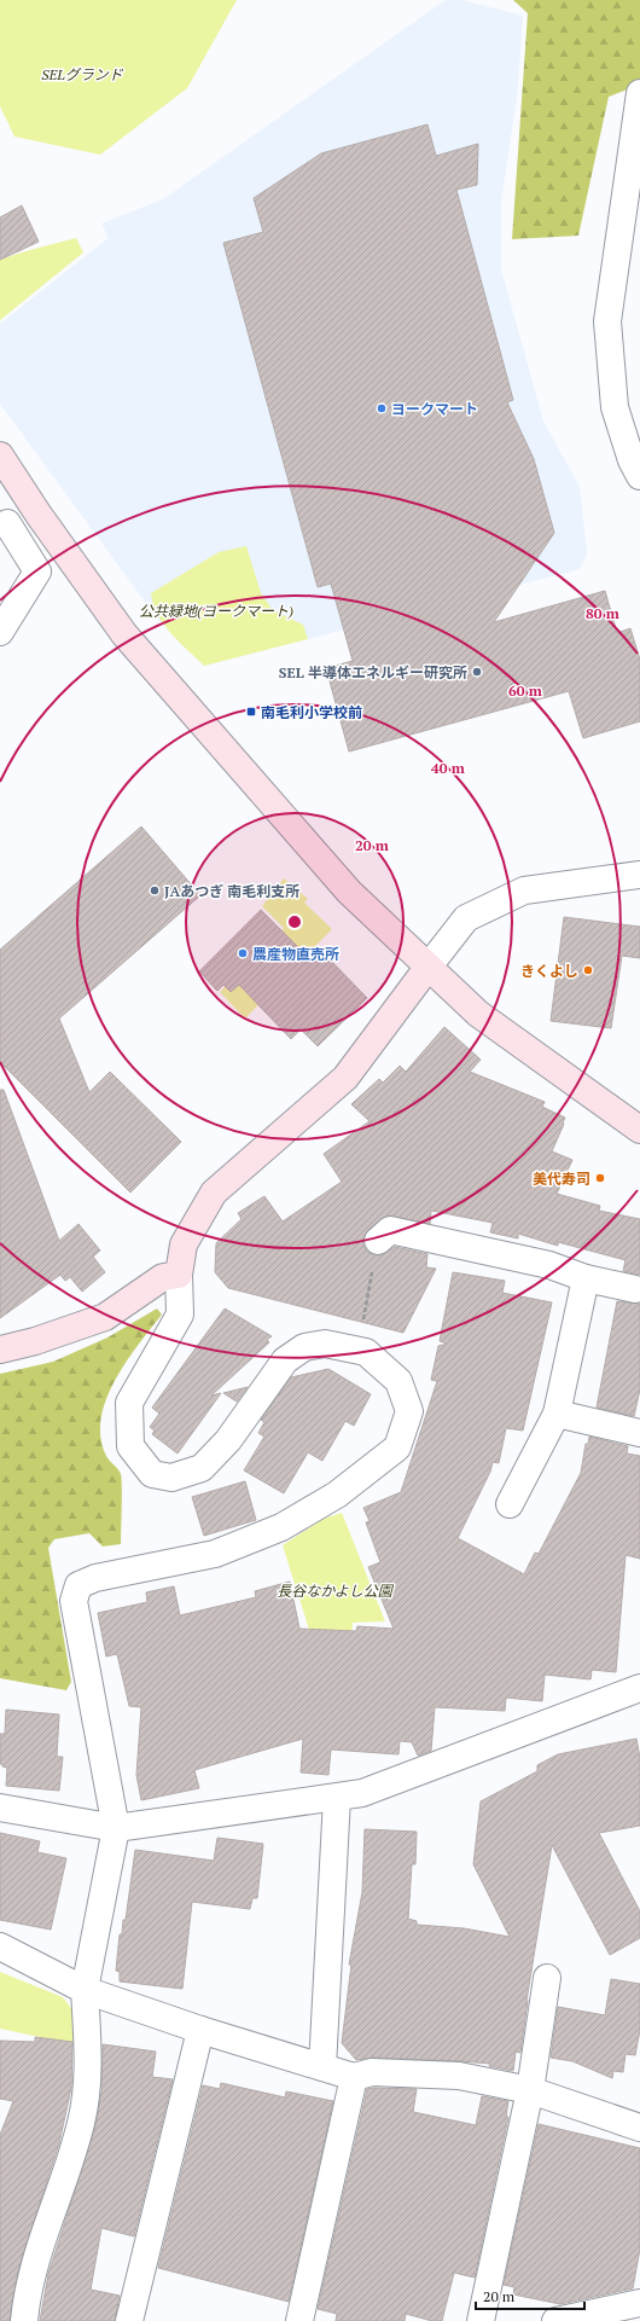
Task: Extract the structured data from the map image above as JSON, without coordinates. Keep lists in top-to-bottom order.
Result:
{
  "parks": ["SELグランド", "公共緑地(ヨークマート)", "長谷なかよし公園"],
  "places": {
    "other": [
      "ヨークマート",
      "SEL 半導体エネルギー研究所",
      "JAあつぎ 南毛利支所",
      "農産物直売所",
      "きくよし",
      "美代寿司"
    ],
    "transit": ["南毛利小学校前"]
  },
  "scale_bar": "20 m",
  "rings": [
    "80 m",
    "60 m",
    "40 m",
    "20 m"
  ]
}
